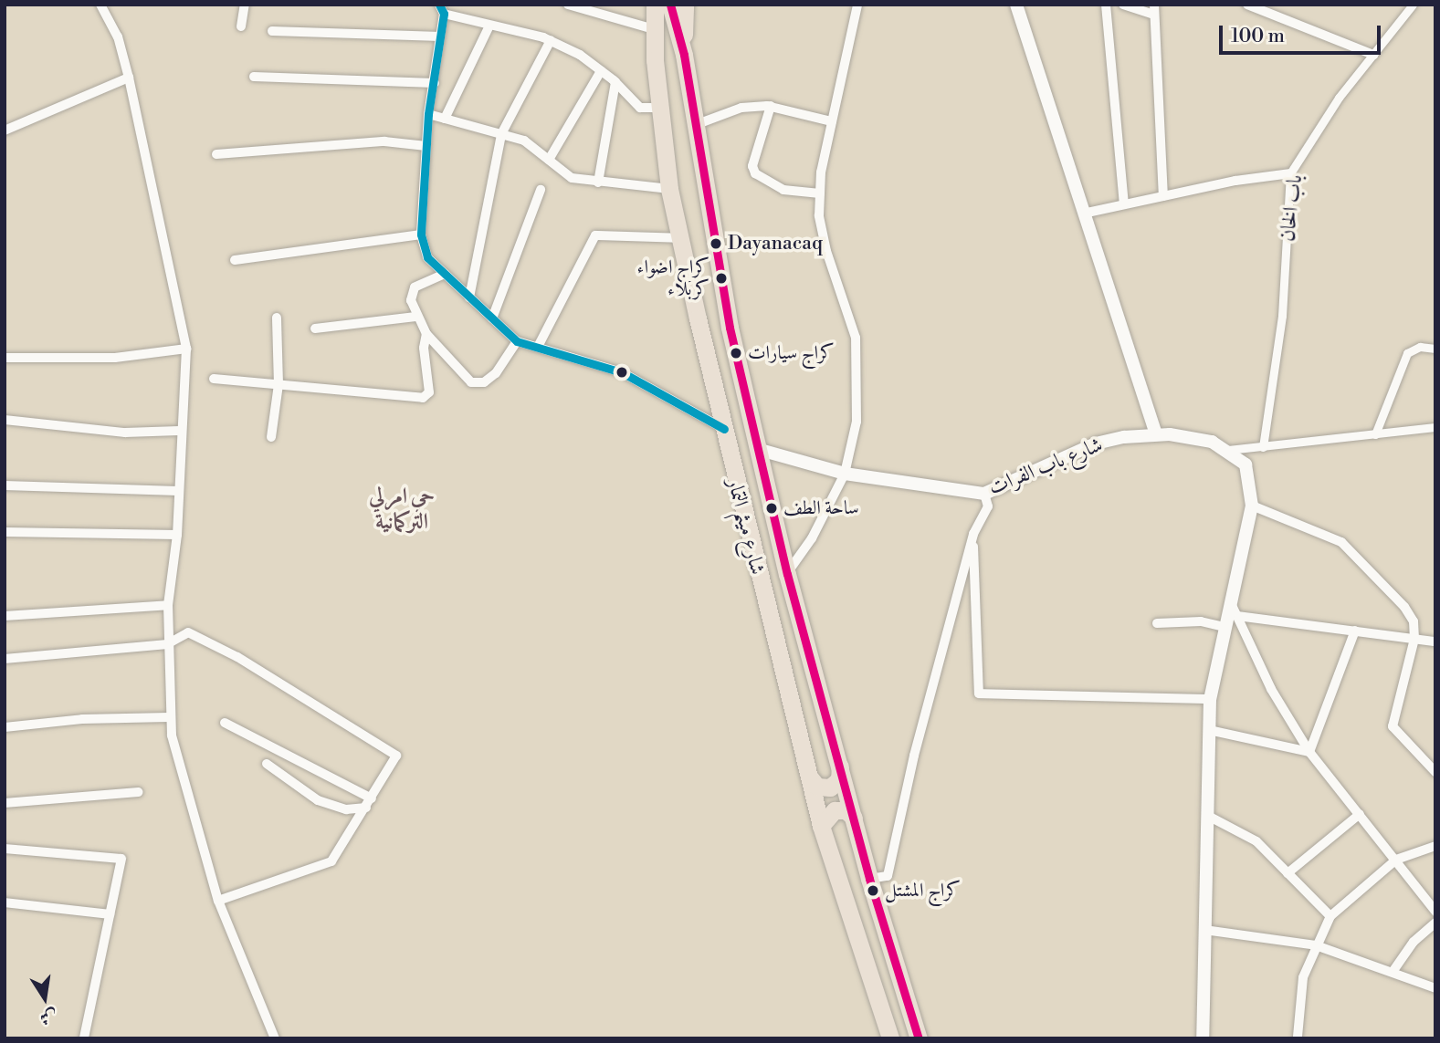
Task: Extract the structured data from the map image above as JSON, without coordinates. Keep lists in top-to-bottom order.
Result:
{
  "streets": {
    "highway": ["شارع ميثم التمار"],
    "street": ["باب الخان", "شارع باب الفرات"]
  },
  "crossings": [
    ["باب الخان", "شارع باب الفرات"],
    ["شارع باب الفرات", "شارع ميثم التمار"]
  ],
  "districts": ["حي امرلي التركمانية"],
  "places": [
    "Dayanacaq",
    "كراج اضواء كربلاء",
    "كراج سيارات",
    "ساحة الطف",
    "كراج المشتل"
  ],
  "scale_bar": "100 m",
  "north": "bottom"
}
